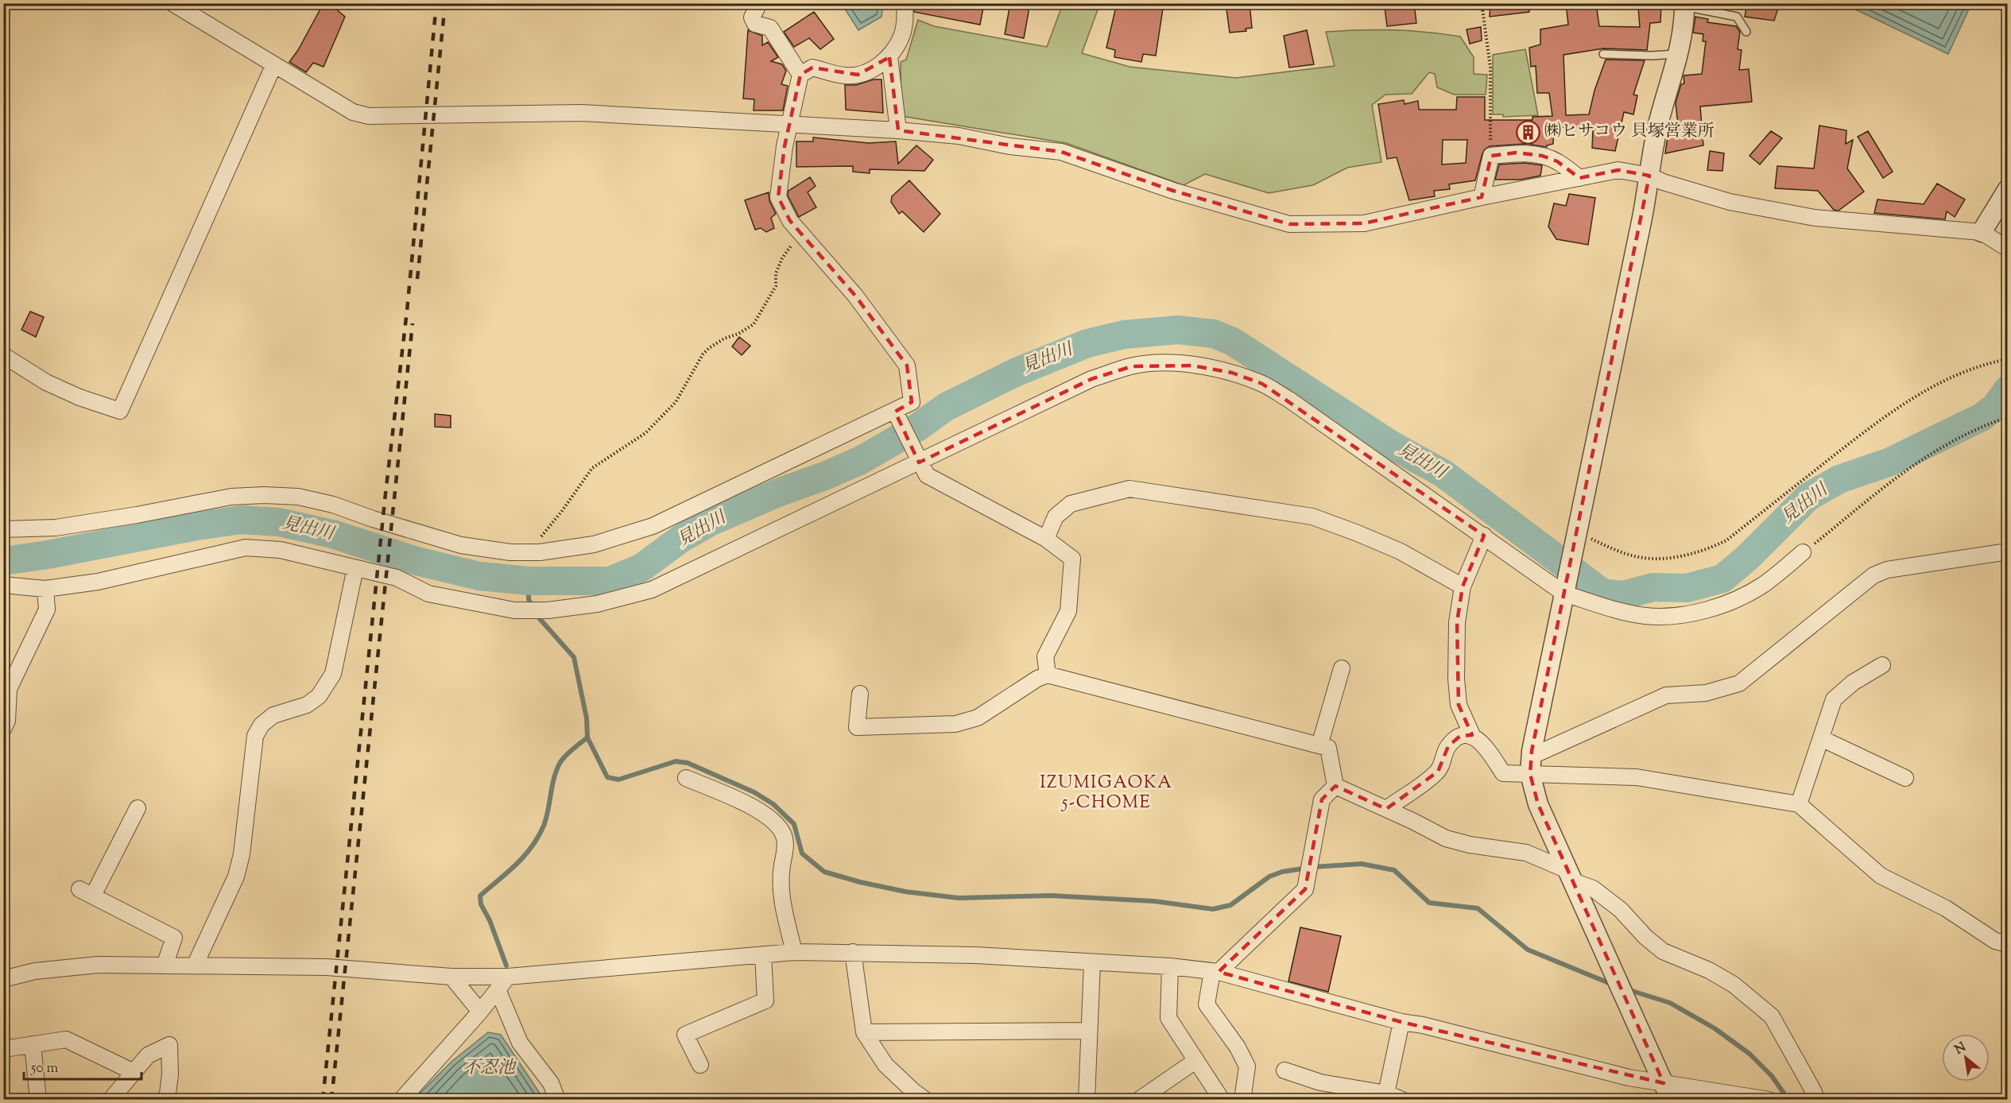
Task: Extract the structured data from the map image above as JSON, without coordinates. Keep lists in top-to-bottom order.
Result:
{
  "districts": ["IZUMIGAOKA 5-CHOME"],
  "water": ["見出川", "不忍池"],
  "places": {
    "building": ["㈱ヒサコウ 貝塚営業所"]
  },
  "scale_bar": "50 m",
  "north": "top left"
}
